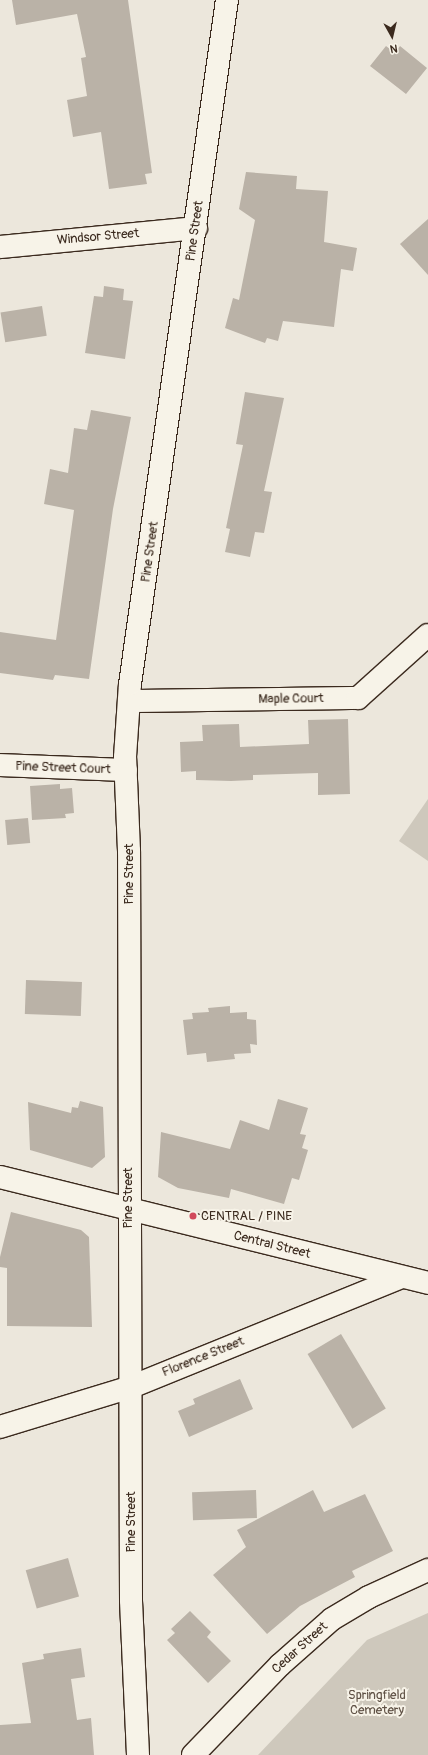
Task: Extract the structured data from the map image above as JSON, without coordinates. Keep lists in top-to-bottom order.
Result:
{
  "streets": {
    "main road": [
      "Pine Street",
      "Windsor Street",
      "Maple Court",
      "Pine Street Court",
      "Central Street",
      "Florence Street",
      "Cedar Street"
    ]
  },
  "crossings": [
    ["Pine Street", "Windsor Street"],
    ["Pine Street", "Maple Court"],
    ["Pine Street", "Pine Street Court"],
    ["Pine Street", "Central Street"],
    ["Pine Street", "Florence Street"],
    ["Central Street", "Florence Street"]
  ],
  "parks": ["Springfield Cemetery"],
  "places": ["CENTRAL / PINE"],
  "north": "bottom"
}
